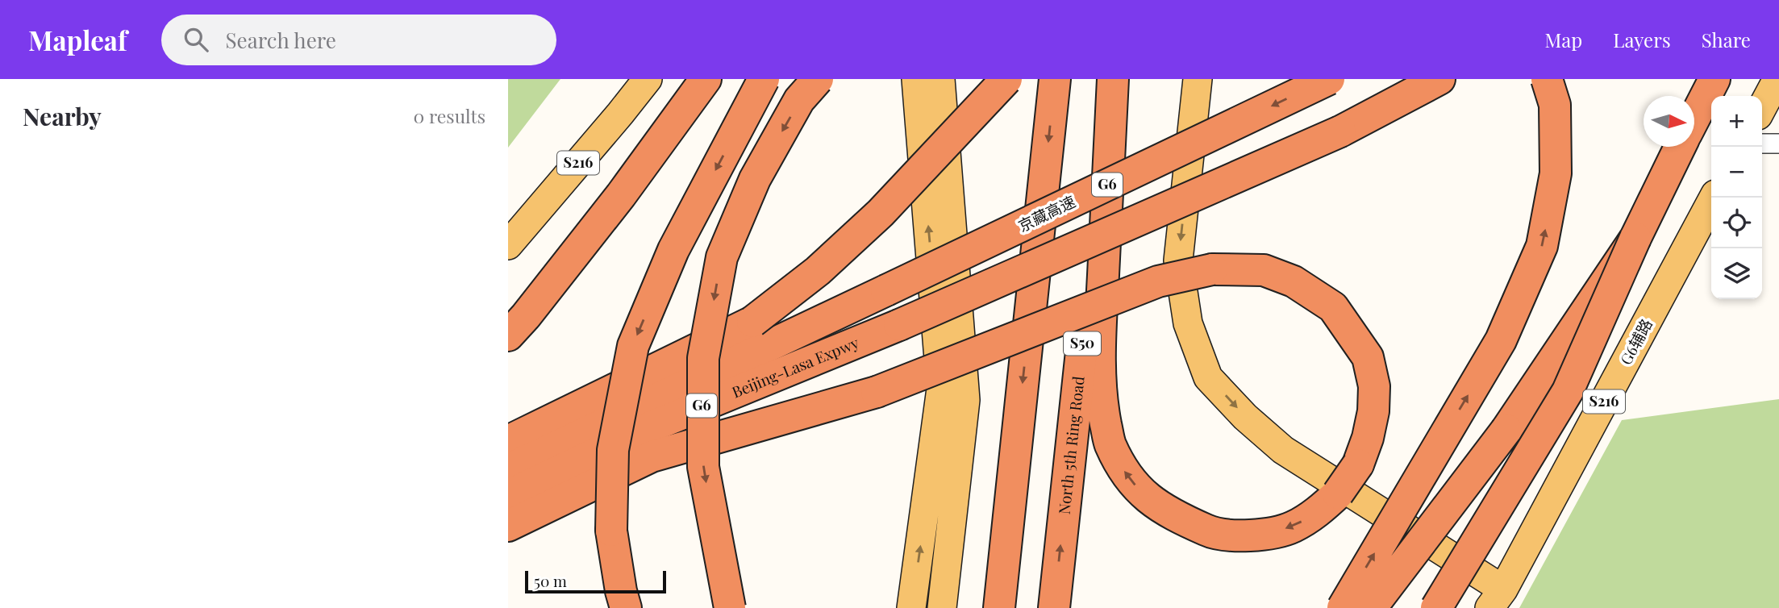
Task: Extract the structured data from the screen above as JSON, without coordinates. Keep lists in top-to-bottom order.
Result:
{
  "streets": {
    "highway": [
      "G6",
      "京藏高速",
      "S50",
      "Beijing-Lasa Expwy",
      "North 5th Ring Road"
    ],
    "main road": ["S216", "G6辅路"]
  },
  "crossings": [
    ["京藏高速", "Beijing-Lasa Expwy"]
  ],
  "scale_bar": "50 m",
  "north": "right",
  "page": {
    "header": "Mapleaf",
    "search": "Search here",
    "nav": ["Map", "Layers", "Share"],
    "heading": ["Nearby", "0 results"],
    "map_buttons": ["+", "−"],
    "scale": "50 m"
  }
}
